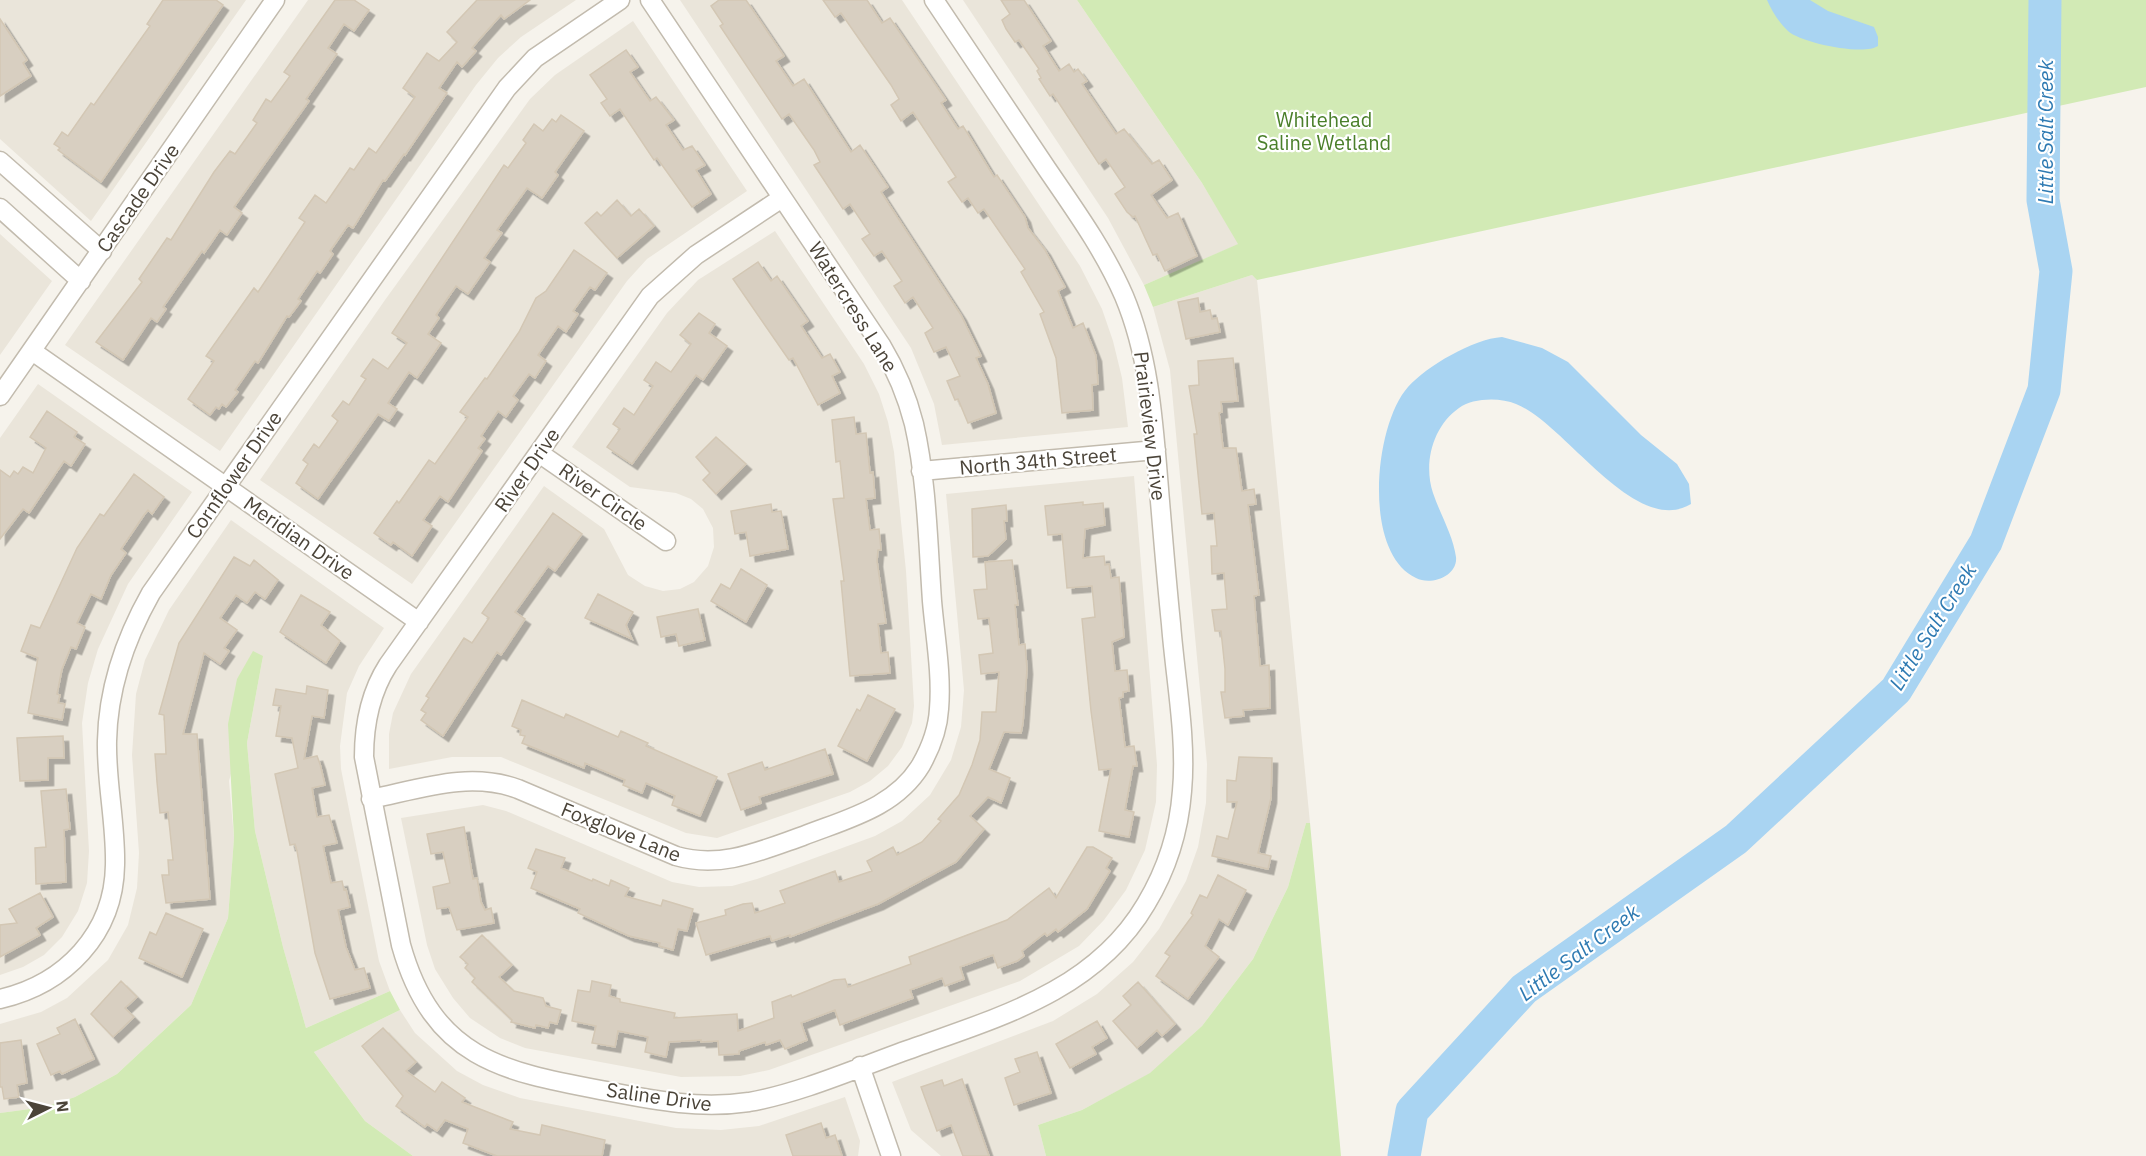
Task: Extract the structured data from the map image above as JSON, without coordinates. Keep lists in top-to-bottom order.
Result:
{
  "streets": {
    "street": [
      "Cascade Drive",
      "Watercress Lane",
      "Prairieview Drive",
      "North 34th Street",
      "River Drive",
      "Cornflower Drive",
      "River Circle",
      "Meridian Drive",
      "Foxglove Lane",
      "Saline Drive"
    ]
  },
  "crossings": [
    ["Cascade Drive", "Meridian Drive"],
    ["Watercress Lane", "North 34th Street"],
    ["Watercress Lane", "River Drive"],
    ["Watercress Lane", "Foxglove Lane"],
    ["Prairieview Drive", "North 34th Street"],
    ["Prairieview Drive", "Saline Drive"],
    ["River Drive", "River Circle"],
    ["River Drive", "Meridian Drive"],
    ["River Drive", "Foxglove Lane"],
    ["River Drive", "Saline Drive"],
    ["Cornflower Drive", "Meridian Drive"],
    ["Foxglove Lane", "Saline Drive"]
  ],
  "water": ["Little Salt Creek"],
  "parks": ["Whitehead Saline Wetland"],
  "north": "right"
}
